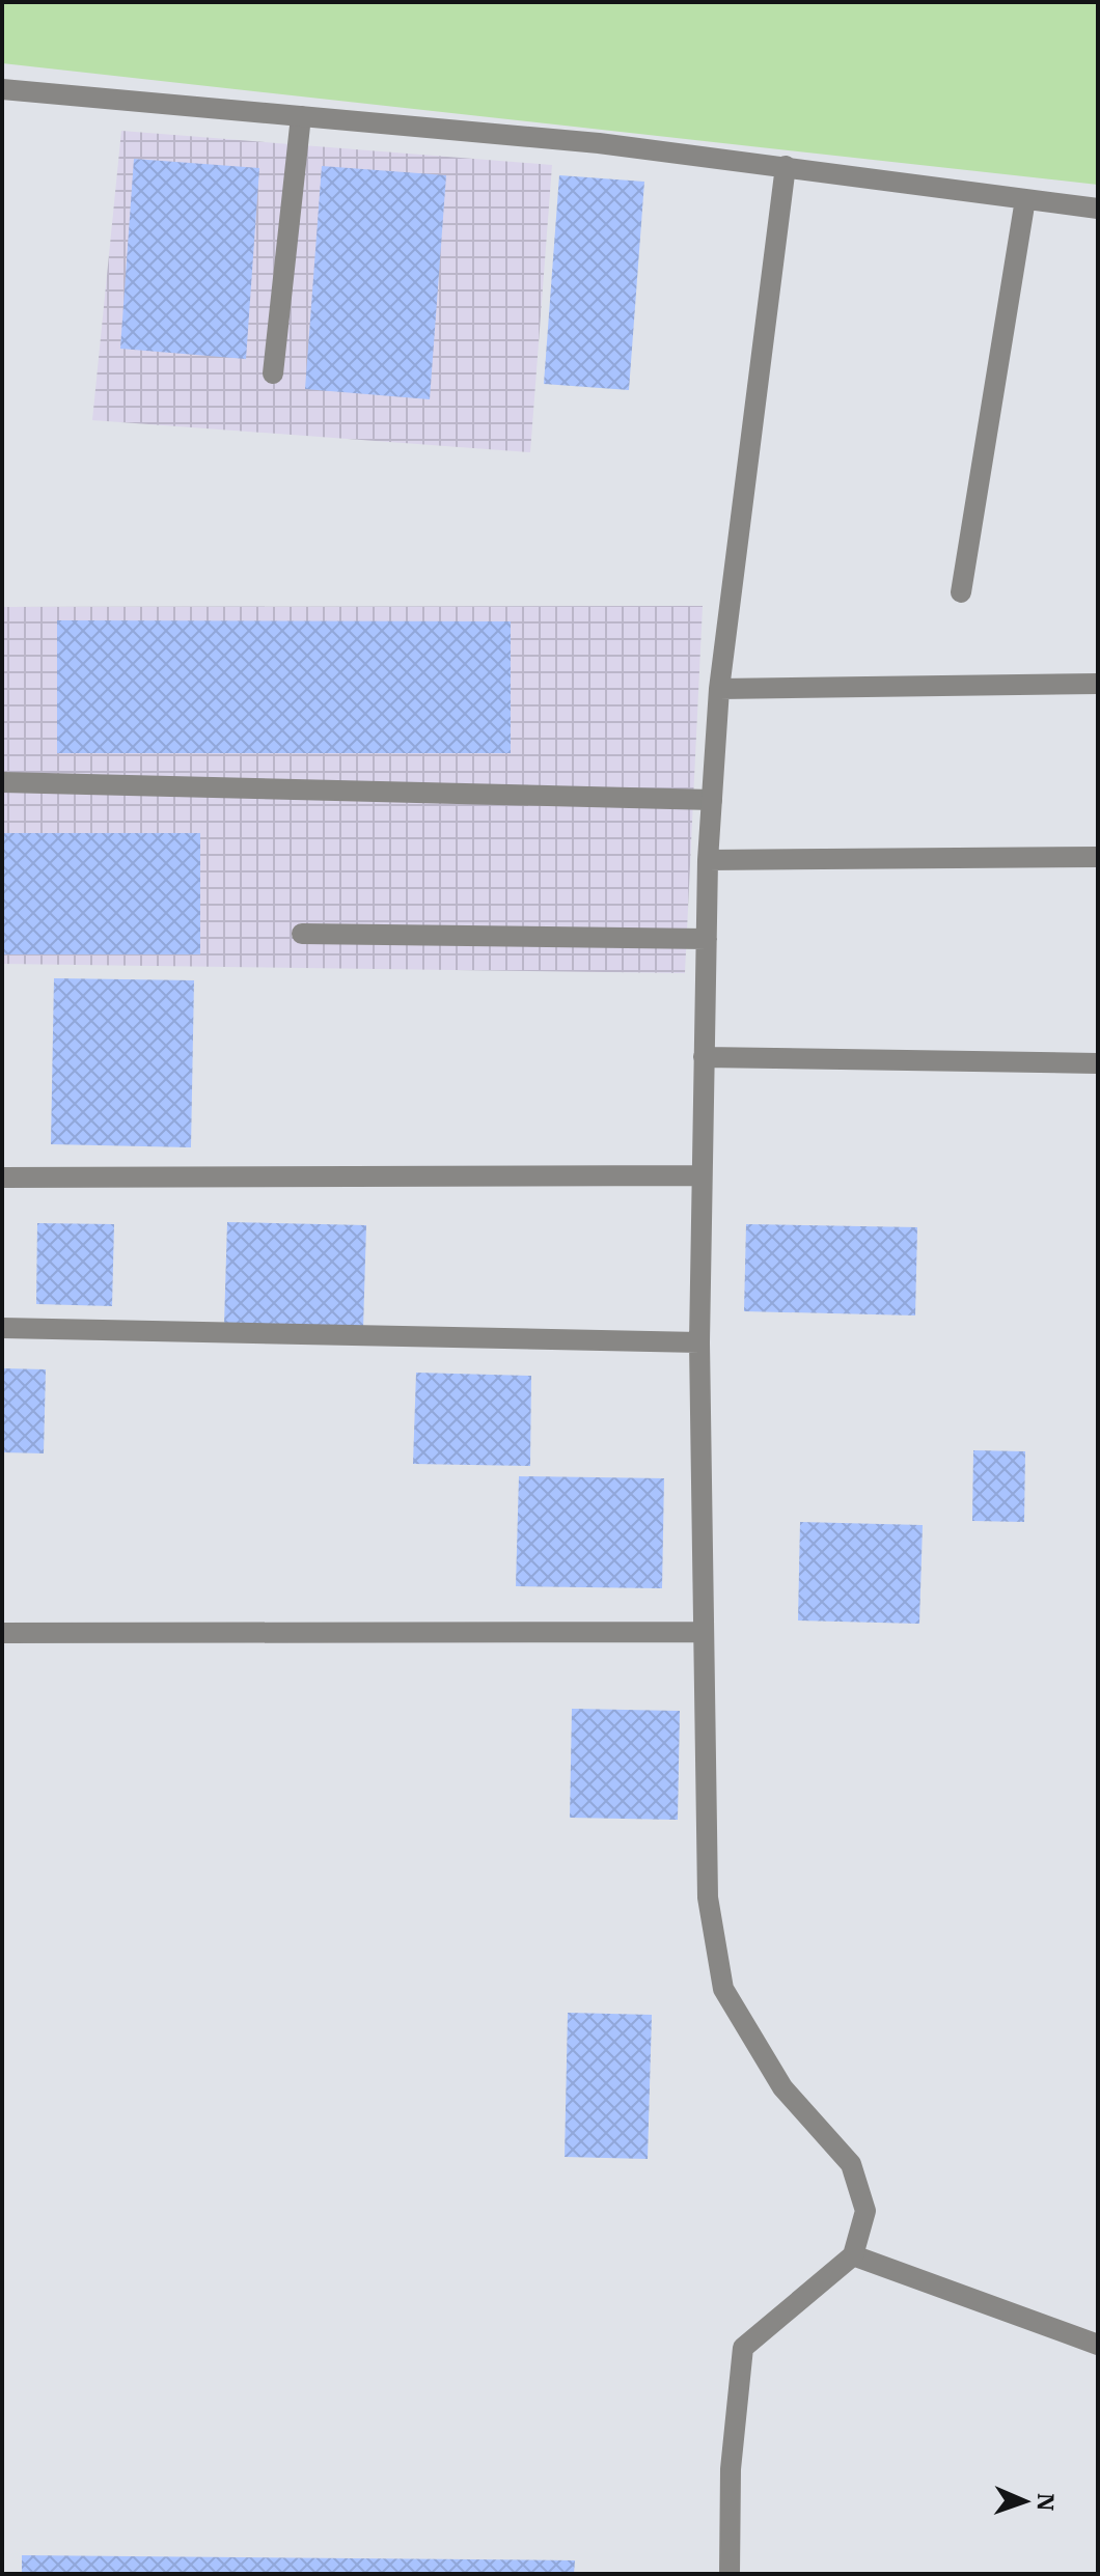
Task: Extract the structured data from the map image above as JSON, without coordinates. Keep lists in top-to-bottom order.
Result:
{
  "north": "right"
}
